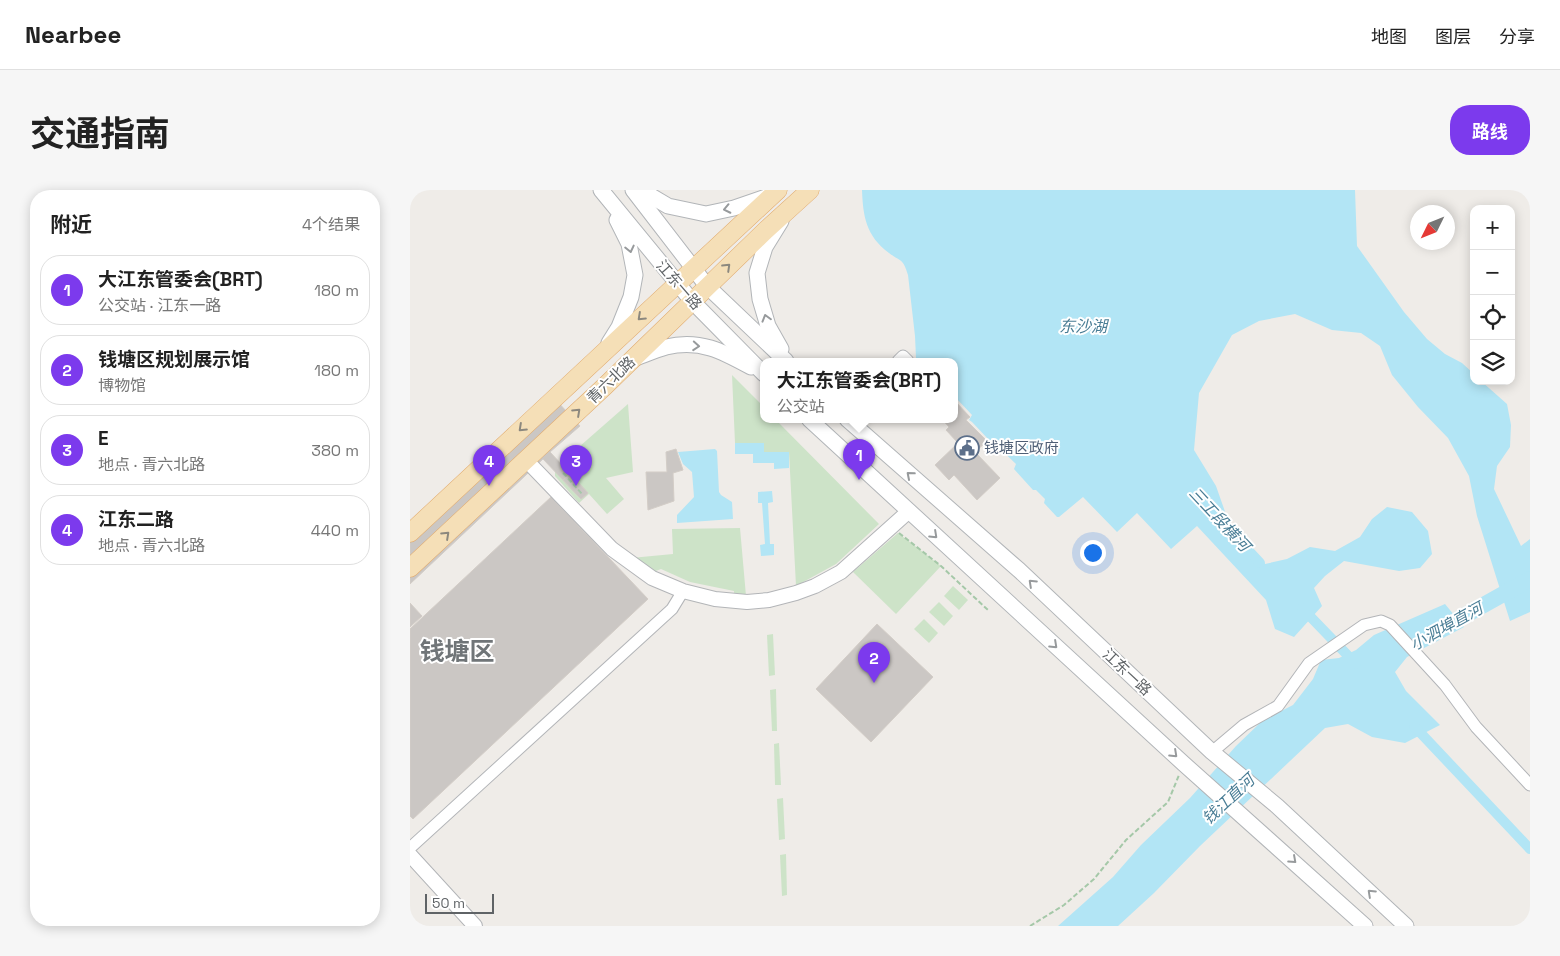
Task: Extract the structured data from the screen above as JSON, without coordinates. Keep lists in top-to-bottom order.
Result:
{
  "streets": {
    "main road": ["江东一路", "青六北路"]
  },
  "crossings": [
    ["江东一路", "青六北路"]
  ],
  "districts": ["钱塘区"],
  "water": [
    "东沙湖",
    "三工段横河",
    "小泗埠直河",
    "钱江直河"
  ],
  "places": {
    "public building": ["钱塘区政府"]
  },
  "scale_bar": "50 m",
  "north": "bottom left",
  "page": {
    "header": "Nearbee",
    "nav": ["地图", "图层", "分享"],
    "title": "交通指南",
    "buttons": "路线",
    "heading": ["附近", "4个结果"],
    "map_buttons": ["+", "−"],
    "list": [
      {
        "mark": "1",
        "name": "大江东管委会(BRT)",
        "note": "公交站 · 江东一路",
        "value": "180 m"
      },
      {
        "mark": "2",
        "name": "钱塘区规划展示馆",
        "note": "博物馆",
        "value": "180 m"
      },
      {
        "mark": "3",
        "name": "E",
        "note": "地点 · 青六北路",
        "value": "380 m"
      },
      {
        "mark": "4",
        "name": "江东二路",
        "note": "地点 · 青六北路",
        "value": "440 m"
      }
    ],
    "popup": ["大江东管委会(BRT)", "公交站"],
    "pins": [
      "1",
      "3",
      "4",
      "2"
    ],
    "scale": "50 m"
  }
}
